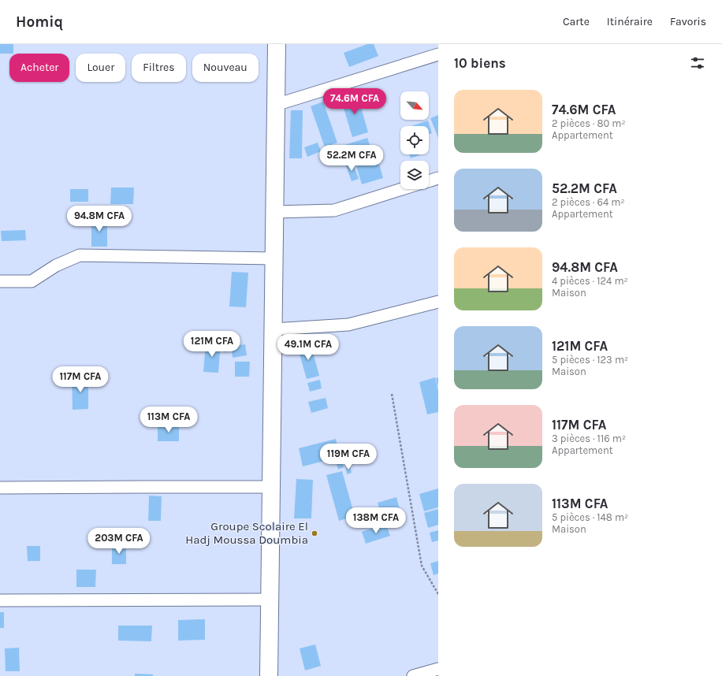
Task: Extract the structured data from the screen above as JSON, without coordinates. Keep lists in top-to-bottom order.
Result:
{
  "places": ["Groupe Scolaire El Hadj Moussa Doumbia"],
  "north": "bottom right",
  "page": {
    "header": "Homiq",
    "nav": ["Carte", "Itinéraire", "Favoris"],
    "heading": "10 biens",
    "chip": [
      "Acheter",
      "Louer",
      "Filtres",
      "Nouveau"
    ],
    "list": [
      {
        "name": "74.6M CFA",
        "note": "2 pièces · 80 m² · Appartement"
      },
      {
        "name": "52.2M CFA",
        "note": "2 pièces · 64 m² · Appartement"
      },
      {
        "name": "94.8M CFA",
        "note": "4 pièces · 124 m² · Maison"
      },
      {
        "name": "121M CFA",
        "note": "5 pièces · 123 m² · Maison"
      },
      {
        "name": "117M CFA",
        "note": "3 pièces · 116 m² · Appartement"
      },
      {
        "name": "113M CFA",
        "note": "5 pièces · 148 m² · Maison"
      }
    ],
    "price": [
      "74.6M CFA",
      "52.2M CFA",
      "94.8M CFA",
      "121M CFA",
      "49.1M CFA",
      "117M CFA",
      "113M CFA",
      "119M CFA",
      "138M CFA",
      "203M CFA"
    ]
  }
}
